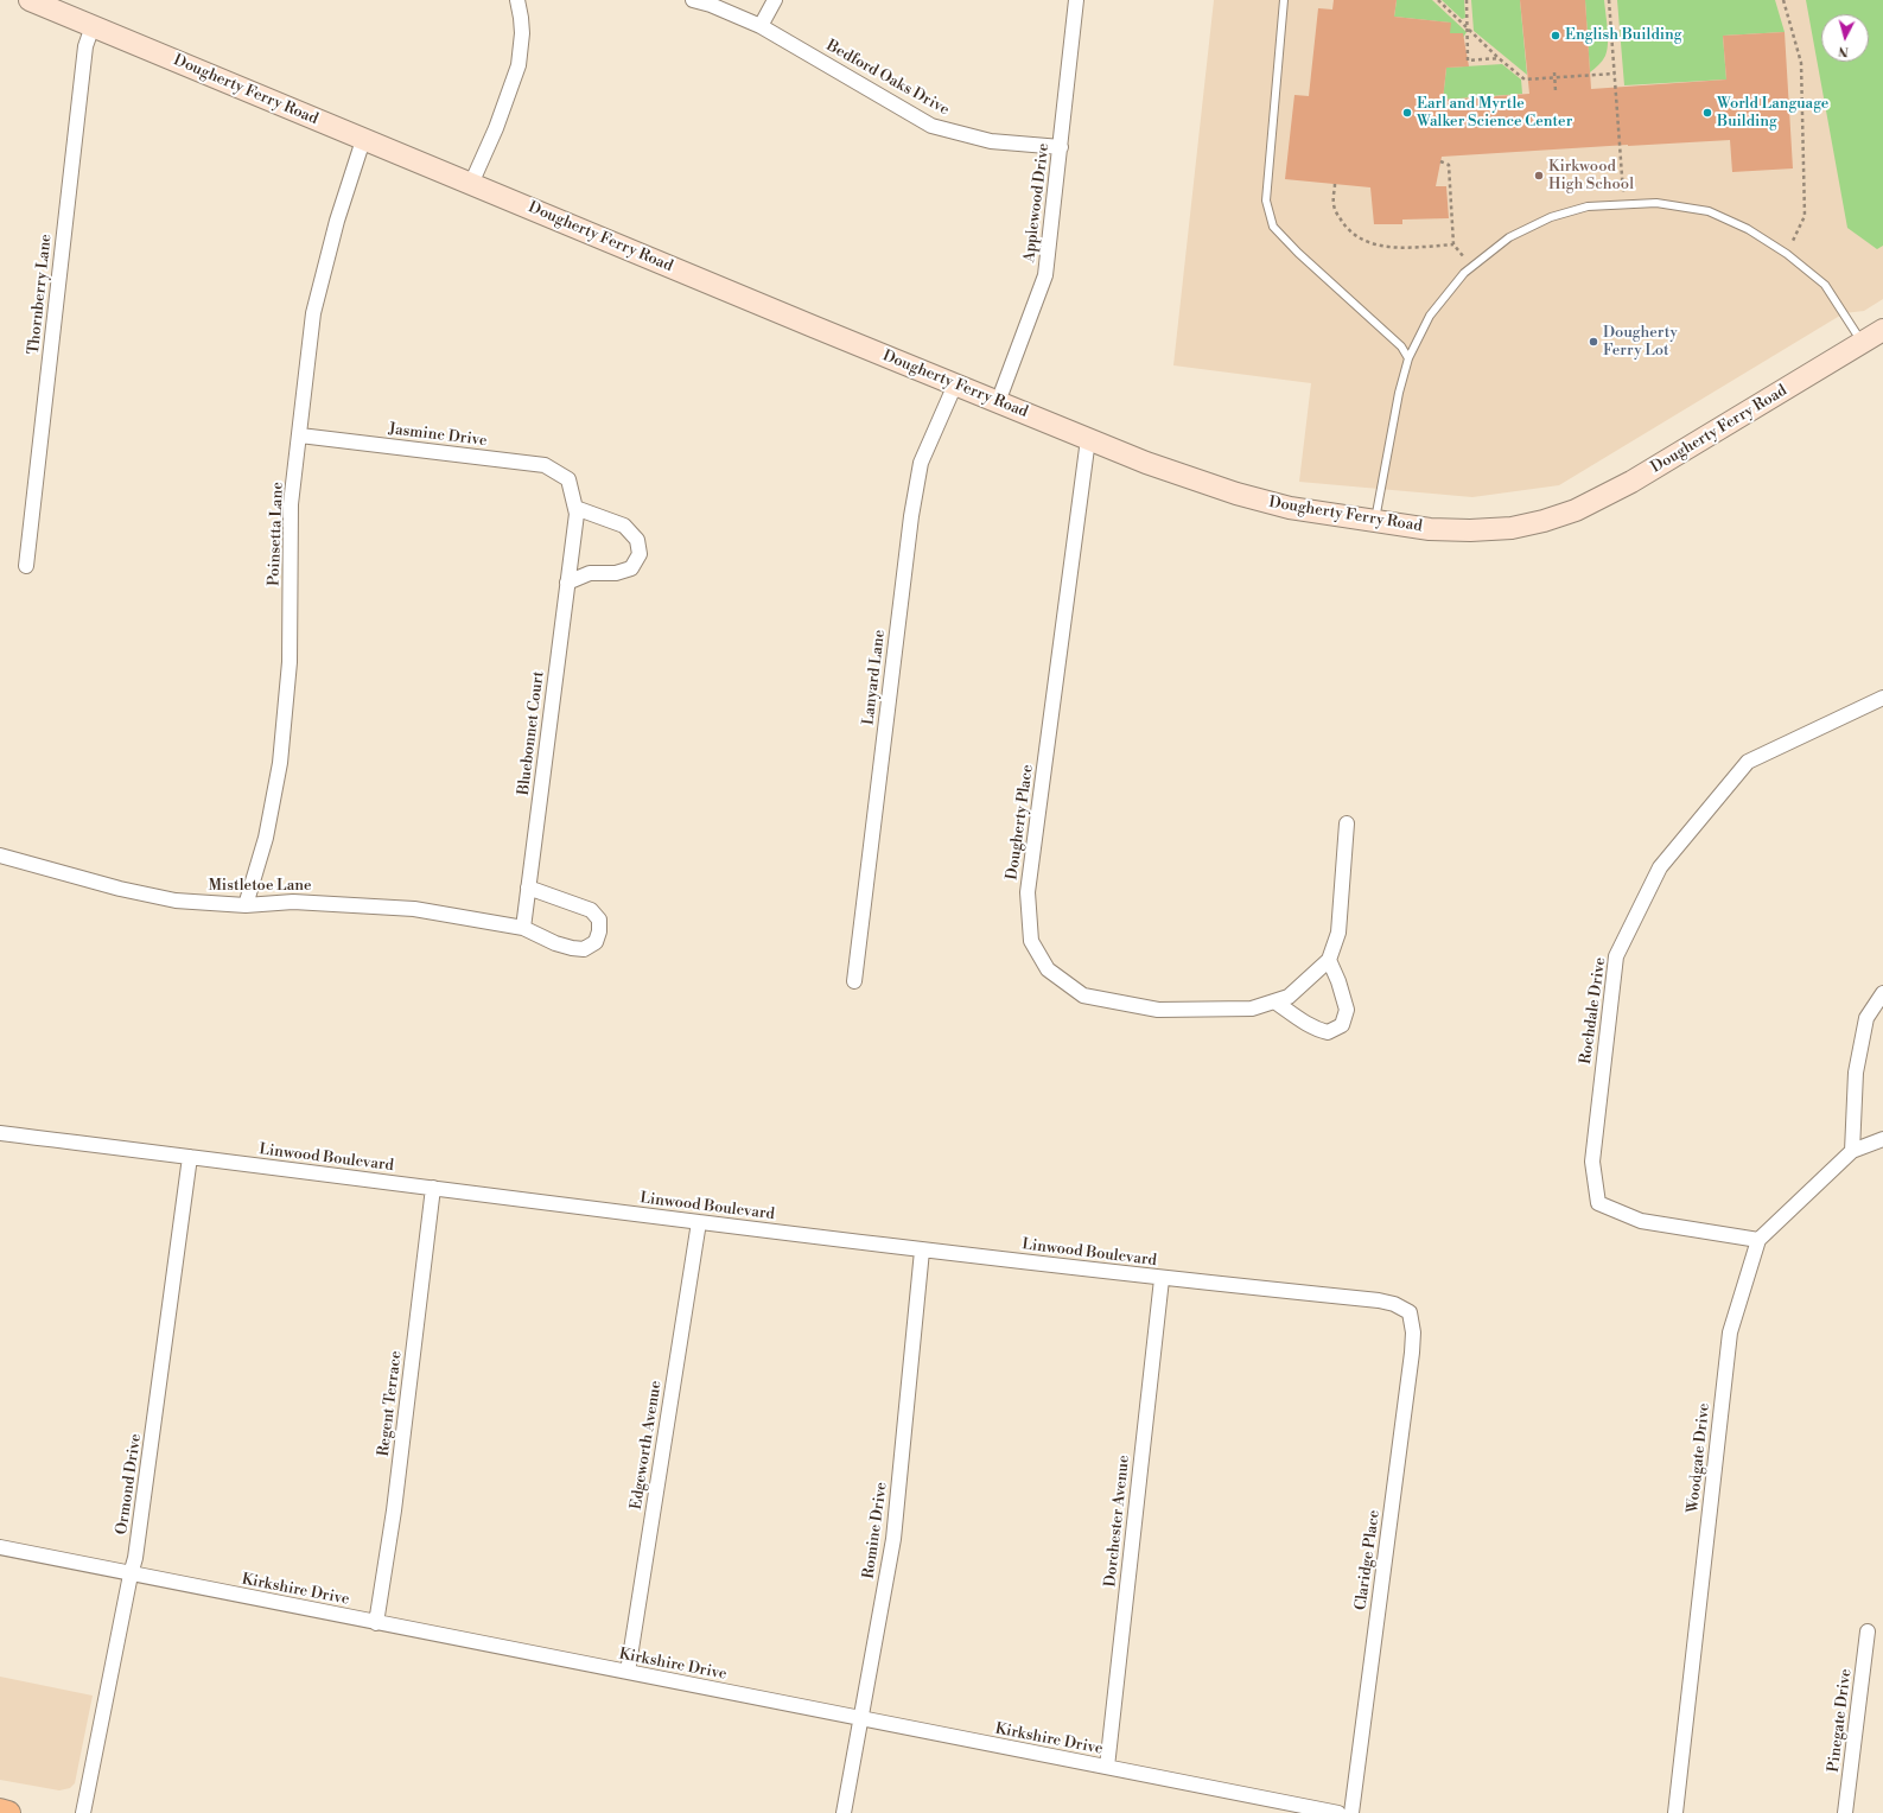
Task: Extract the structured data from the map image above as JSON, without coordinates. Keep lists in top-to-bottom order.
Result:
{
  "streets": {
    "main road": ["Dougherty Ferry Road"],
    "street": [
      "Bedford Oaks Drive",
      "Applewood Drive",
      "Thornberry Lane",
      "Jasmine Drive",
      "Poinsetta Lane",
      "Lanyard Lane",
      "Bluebonnet Court",
      "Dougherty Place",
      "Mistletoe Lane",
      "Rochdale Drive",
      "Linwood Boulevard",
      "Regent Terrace",
      "Edgeworth Avenue",
      "Woodgate Drive",
      "Ormond Drive",
      "Dorchester Avenue",
      "Romine Drive",
      "Claridge Place",
      "Kirkshire Drive",
      "Pinegate Drive"
    ]
  },
  "crossings": [
    ["Bedford Oaks Drive", "Applewood Drive"],
    ["Dougherty Ferry Road", "Applewood Drive"],
    ["Dougherty Ferry Road", "Thornberry Lane"],
    ["Dougherty Ferry Road", "Poinsetta Lane"],
    ["Dougherty Ferry Road", "Lanyard Lane"],
    ["Dougherty Ferry Road", "Dougherty Place"],
    ["Jasmine Drive", "Poinsetta Lane"],
    ["Jasmine Drive", "Bluebonnet Court"],
    ["Poinsetta Lane", "Mistletoe Lane"],
    ["Bluebonnet Court", "Mistletoe Lane"],
    ["Rochdale Drive", "Woodgate Drive"],
    ["Linwood Boulevard", "Regent Terrace"],
    ["Linwood Boulevard", "Edgeworth Avenue"],
    ["Linwood Boulevard", "Ormond Drive"],
    ["Linwood Boulevard", "Dorchester Avenue"],
    ["Linwood Boulevard", "Romine Drive"],
    ["Linwood Boulevard", "Claridge Place"],
    ["Regent Terrace", "Kirkshire Drive"],
    ["Edgeworth Avenue", "Kirkshire Drive"],
    ["Ormond Drive", "Kirkshire Drive"],
    ["Dorchester Avenue", "Kirkshire Drive"],
    ["Romine Drive", "Kirkshire Drive"]
  ],
  "places": [
    "English Building",
    "Earl and Myrtle Walker Science Center",
    "World Language Building",
    "Kirkwood High School",
    "Dougherty Ferry Lot"
  ],
  "north": "bottom"
}
